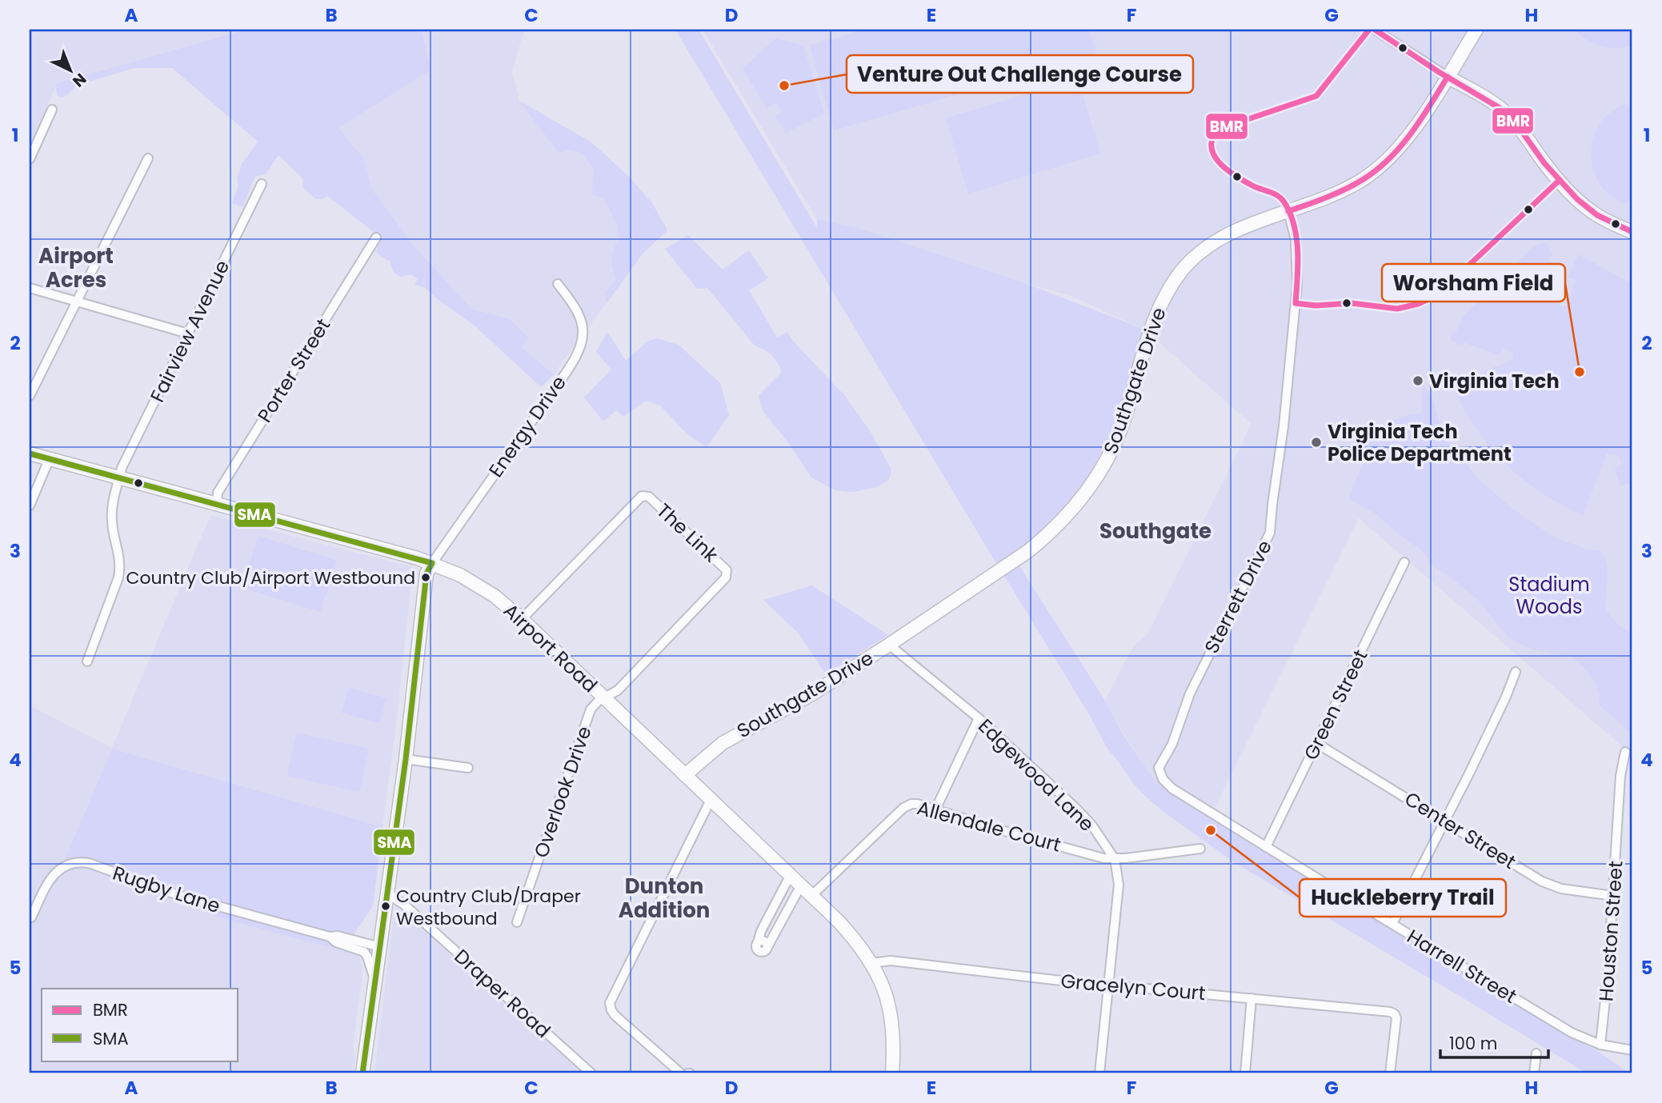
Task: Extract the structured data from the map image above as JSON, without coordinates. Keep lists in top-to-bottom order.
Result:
{
  "streets": {
    "street": [
      "Fairview Avenue",
      "Porter Street",
      "Southgate Drive",
      "Energy Drive",
      "The Link",
      "Sterrett Drive",
      "Airport Road",
      "Green Street",
      "Edgewood Lane",
      "Overlook Drive",
      "Allendale Court",
      "Center Street",
      "Rugby Lane",
      "Houston Street",
      "Harrell Street",
      "Gracelyn Court",
      "Draper Road"
    ]
  },
  "crossings": [
    ["Fairview Avenue", "Airport Road"],
    ["Porter Street", "Airport Road"],
    ["Southgate Drive", "Sterrett Drive"],
    ["Southgate Drive", "Airport Road"],
    ["Southgate Drive", "Edgewood Lane"],
    ["Energy Drive", "Airport Road"],
    ["The Link", "Airport Road"],
    ["The Link", "Overlook Drive"],
    ["Sterrett Drive", "Harrell Street"],
    ["Airport Road", "Overlook Drive"],
    ["Airport Road", "Allendale Court"],
    ["Airport Road", "Gracelyn Court"],
    ["Green Street", "Center Street"],
    ["Green Street", "Harrell Street"],
    ["Edgewood Lane", "Allendale Court"],
    ["Edgewood Lane", "Gracelyn Court"],
    ["Center Street", "Houston Street"],
    ["Houston Street", "Harrell Street"]
  ],
  "districts": ["Airport Acres", "Southgate", "Dunton Addition"],
  "parks": ["Stadium Woods"],
  "places": [
    "Venture Out Challenge Course",
    "Worsham Field",
    "Virginia Tech",
    "Virginia Tech Police Department",
    "Country Club/Airport Westbound",
    "Huckleberry Trail",
    "Country Club/Draper Westbound"
  ],
  "lines": ["transit line BMR", "transit line SMA"],
  "legend": ["BMR", "SMA"],
  "scale_bar": "100 m",
  "north": "bottom right",
  "grid": {
    "columns": [
      "A",
      "B",
      "C",
      "D",
      "E",
      "F",
      "G",
      "H"
    ],
    "rows": [
      "1",
      "2",
      "3",
      "4",
      "5"
    ]
  }
}
